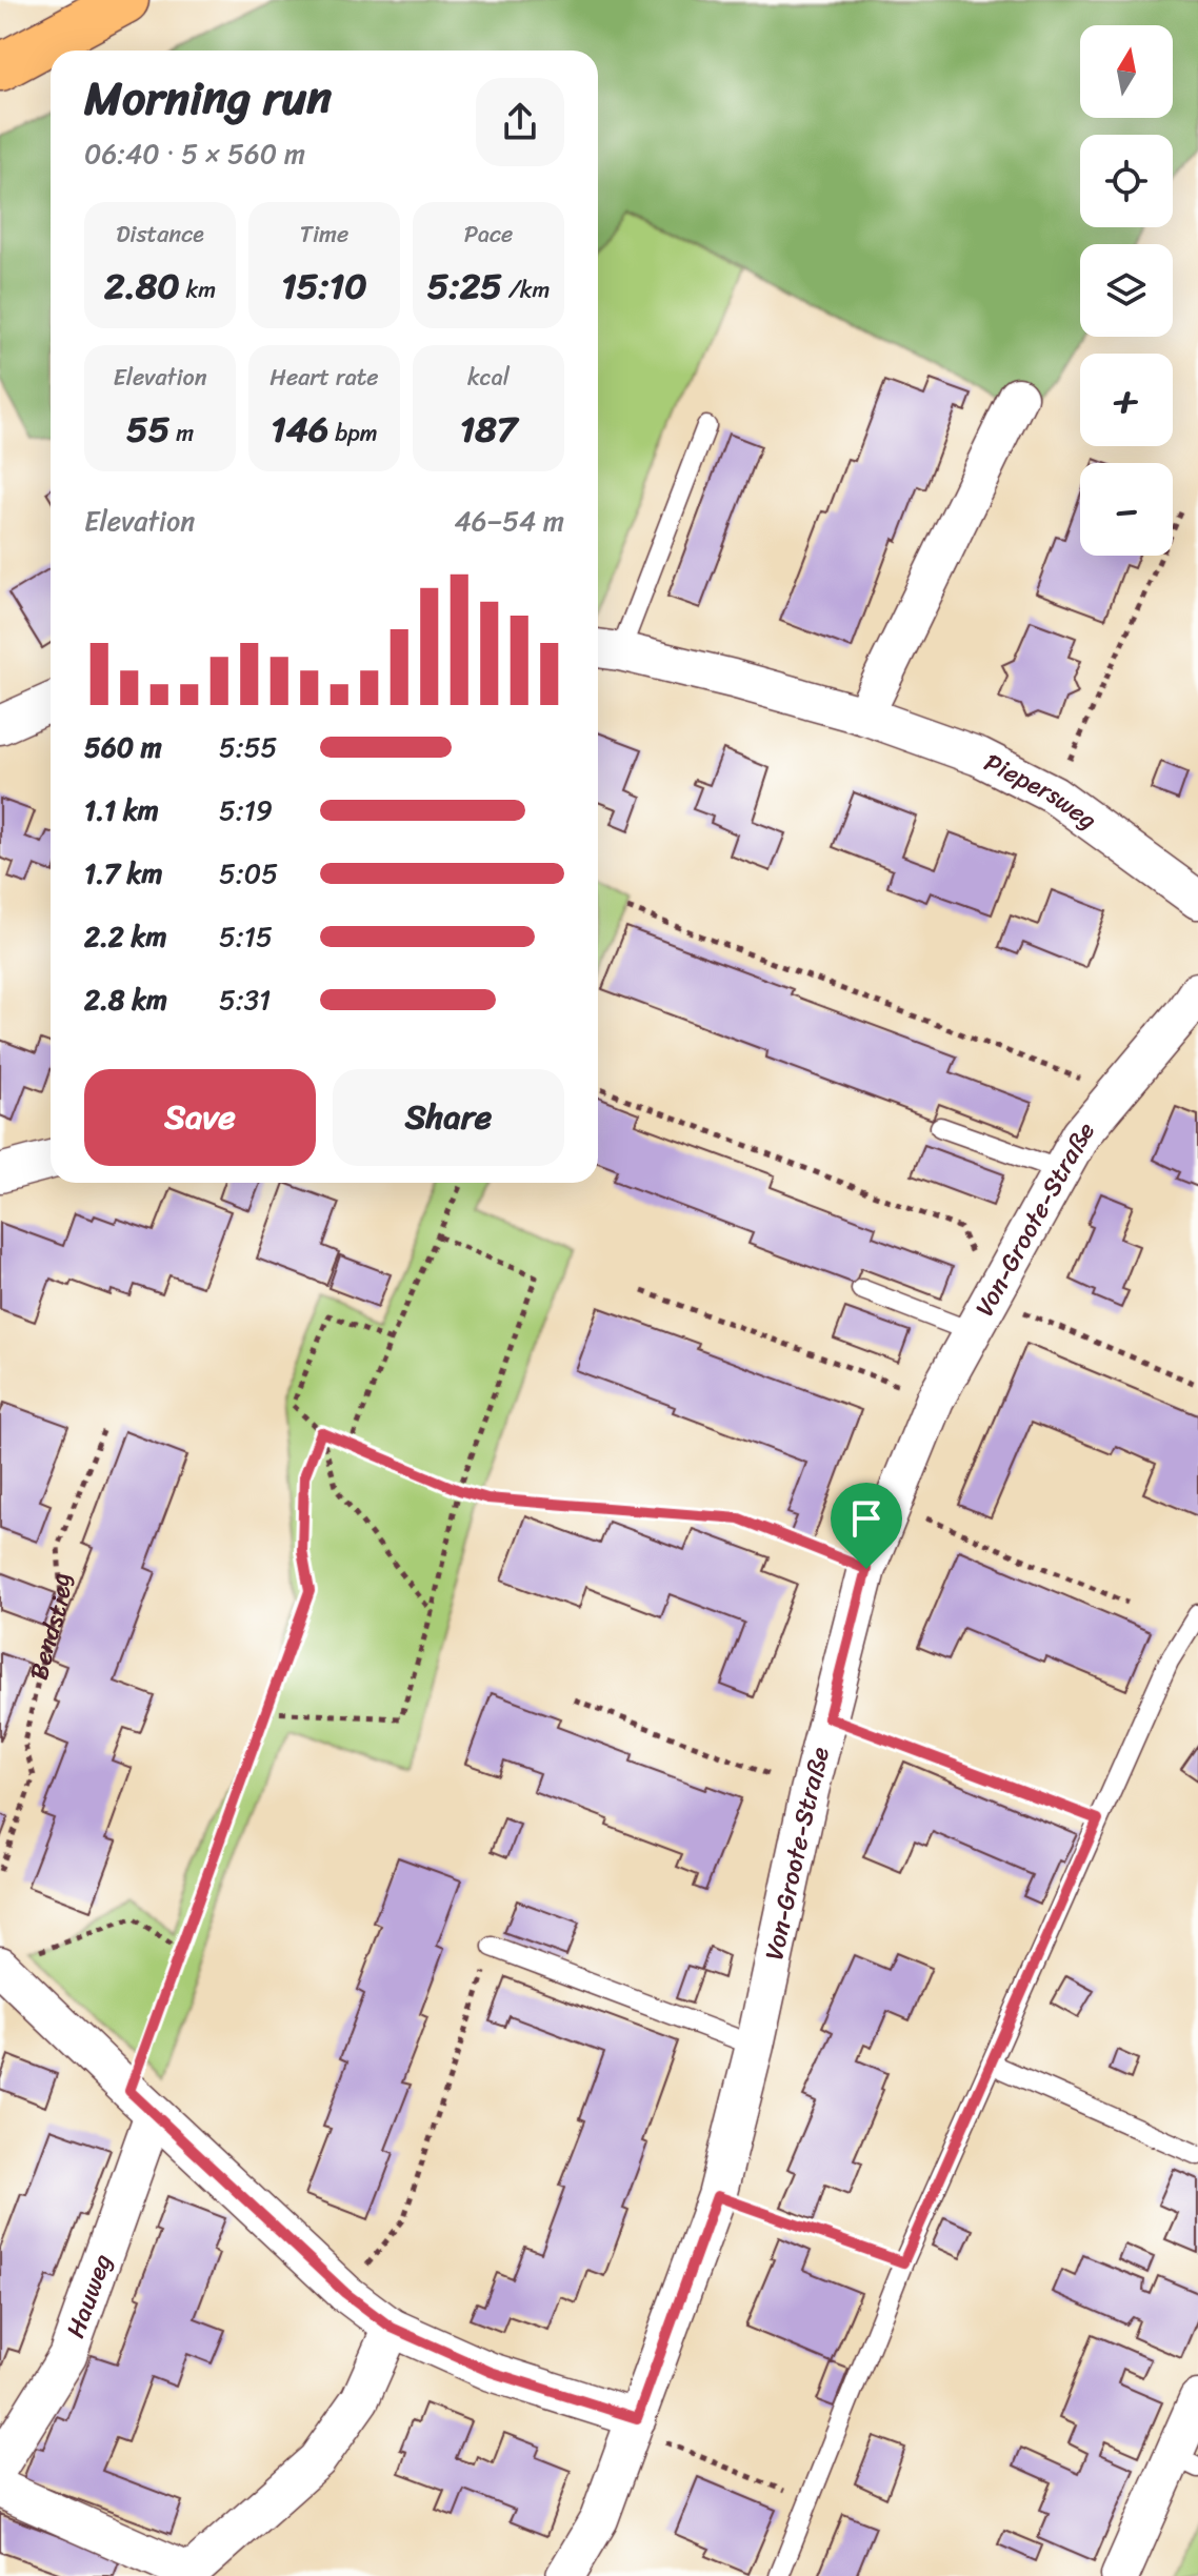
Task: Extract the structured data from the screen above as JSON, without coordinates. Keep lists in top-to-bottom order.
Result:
{
  "streets": {
    "street": ["Piepersweg", "Von-Groote-Straße", "Hauweg"],
    "path": ["Bendstieg"]
  },
  "north": "top",
  "page": {
    "map_buttons": ["+", "−"],
    "heading": ["Morning run", "06:40 · 5 × 560 m"],
    "stats": [
      ["Distance", "2.80 km"],
      ["Time", "15:10"],
      ["Pace", "5:25 /km"],
      ["Elevation", "55 m"],
      ["Heart rate", "146 bpm"],
      ["kcal", "187"]
    ],
    "chart": ["Elevation", "46–54 m"],
    "list": [
      {
        "name": "560 m",
        "note": "5:55"
      },
      {
        "name": "1.1 km",
        "note": "5:19"
      },
      {
        "name": "1.7 km",
        "note": "5:05"
      },
      {
        "name": "2.2 km",
        "note": "5:15"
      },
      {
        "name": "2.8 km",
        "note": "5:31"
      }
    ],
    "buttons": ["Save", "Share"]
  }
}
